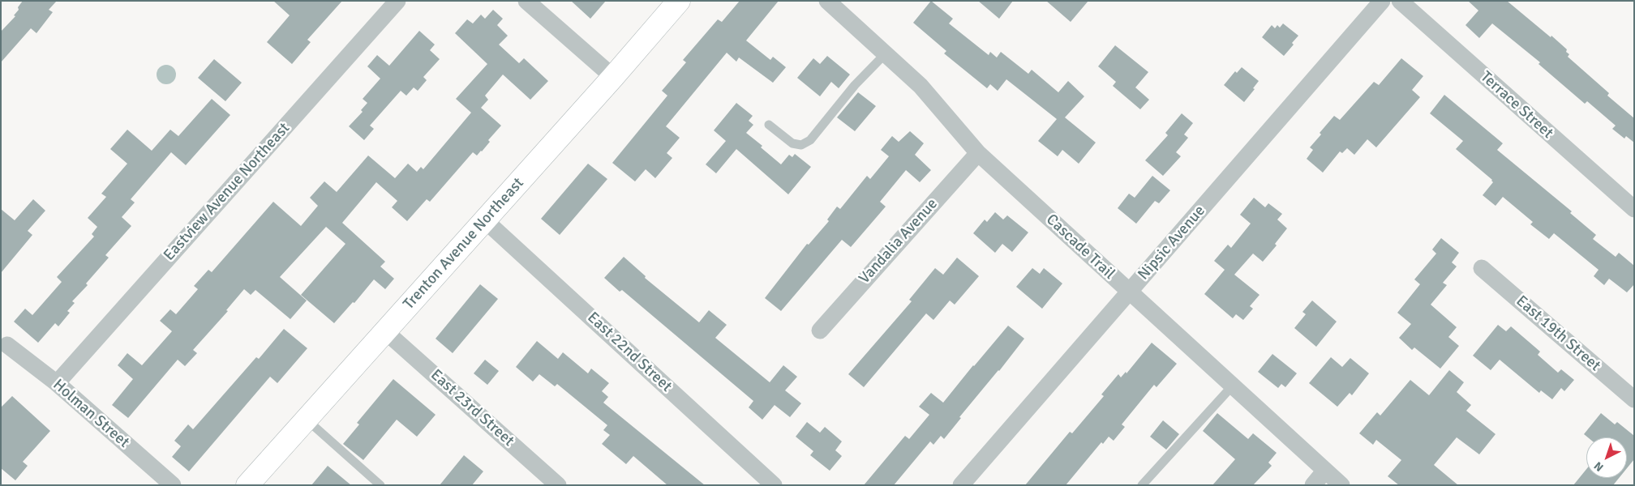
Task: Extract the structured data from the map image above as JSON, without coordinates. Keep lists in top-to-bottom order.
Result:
{
  "streets": {
    "main road": ["Trenton Avenue Northeast"],
    "street": [
      "Terrace Street",
      "Eastview Avenue Northeast",
      "Vandalia Avenue",
      "Nipsic Avenue",
      "Cascade Trail",
      "East 19th Street",
      "East 22nd Street",
      "East 23rd Street",
      "Holman Street"
    ]
  },
  "crossings": [
    ["Eastview Avenue Northeast", "Holman Street"],
    ["Vandalia Avenue", "Cascade Trail"],
    ["Nipsic Avenue", "Cascade Trail"],
    ["Trenton Avenue Northeast", "East 22nd Street"],
    ["Trenton Avenue Northeast", "East 23rd Street"]
  ],
  "north": "bottom left"
}
